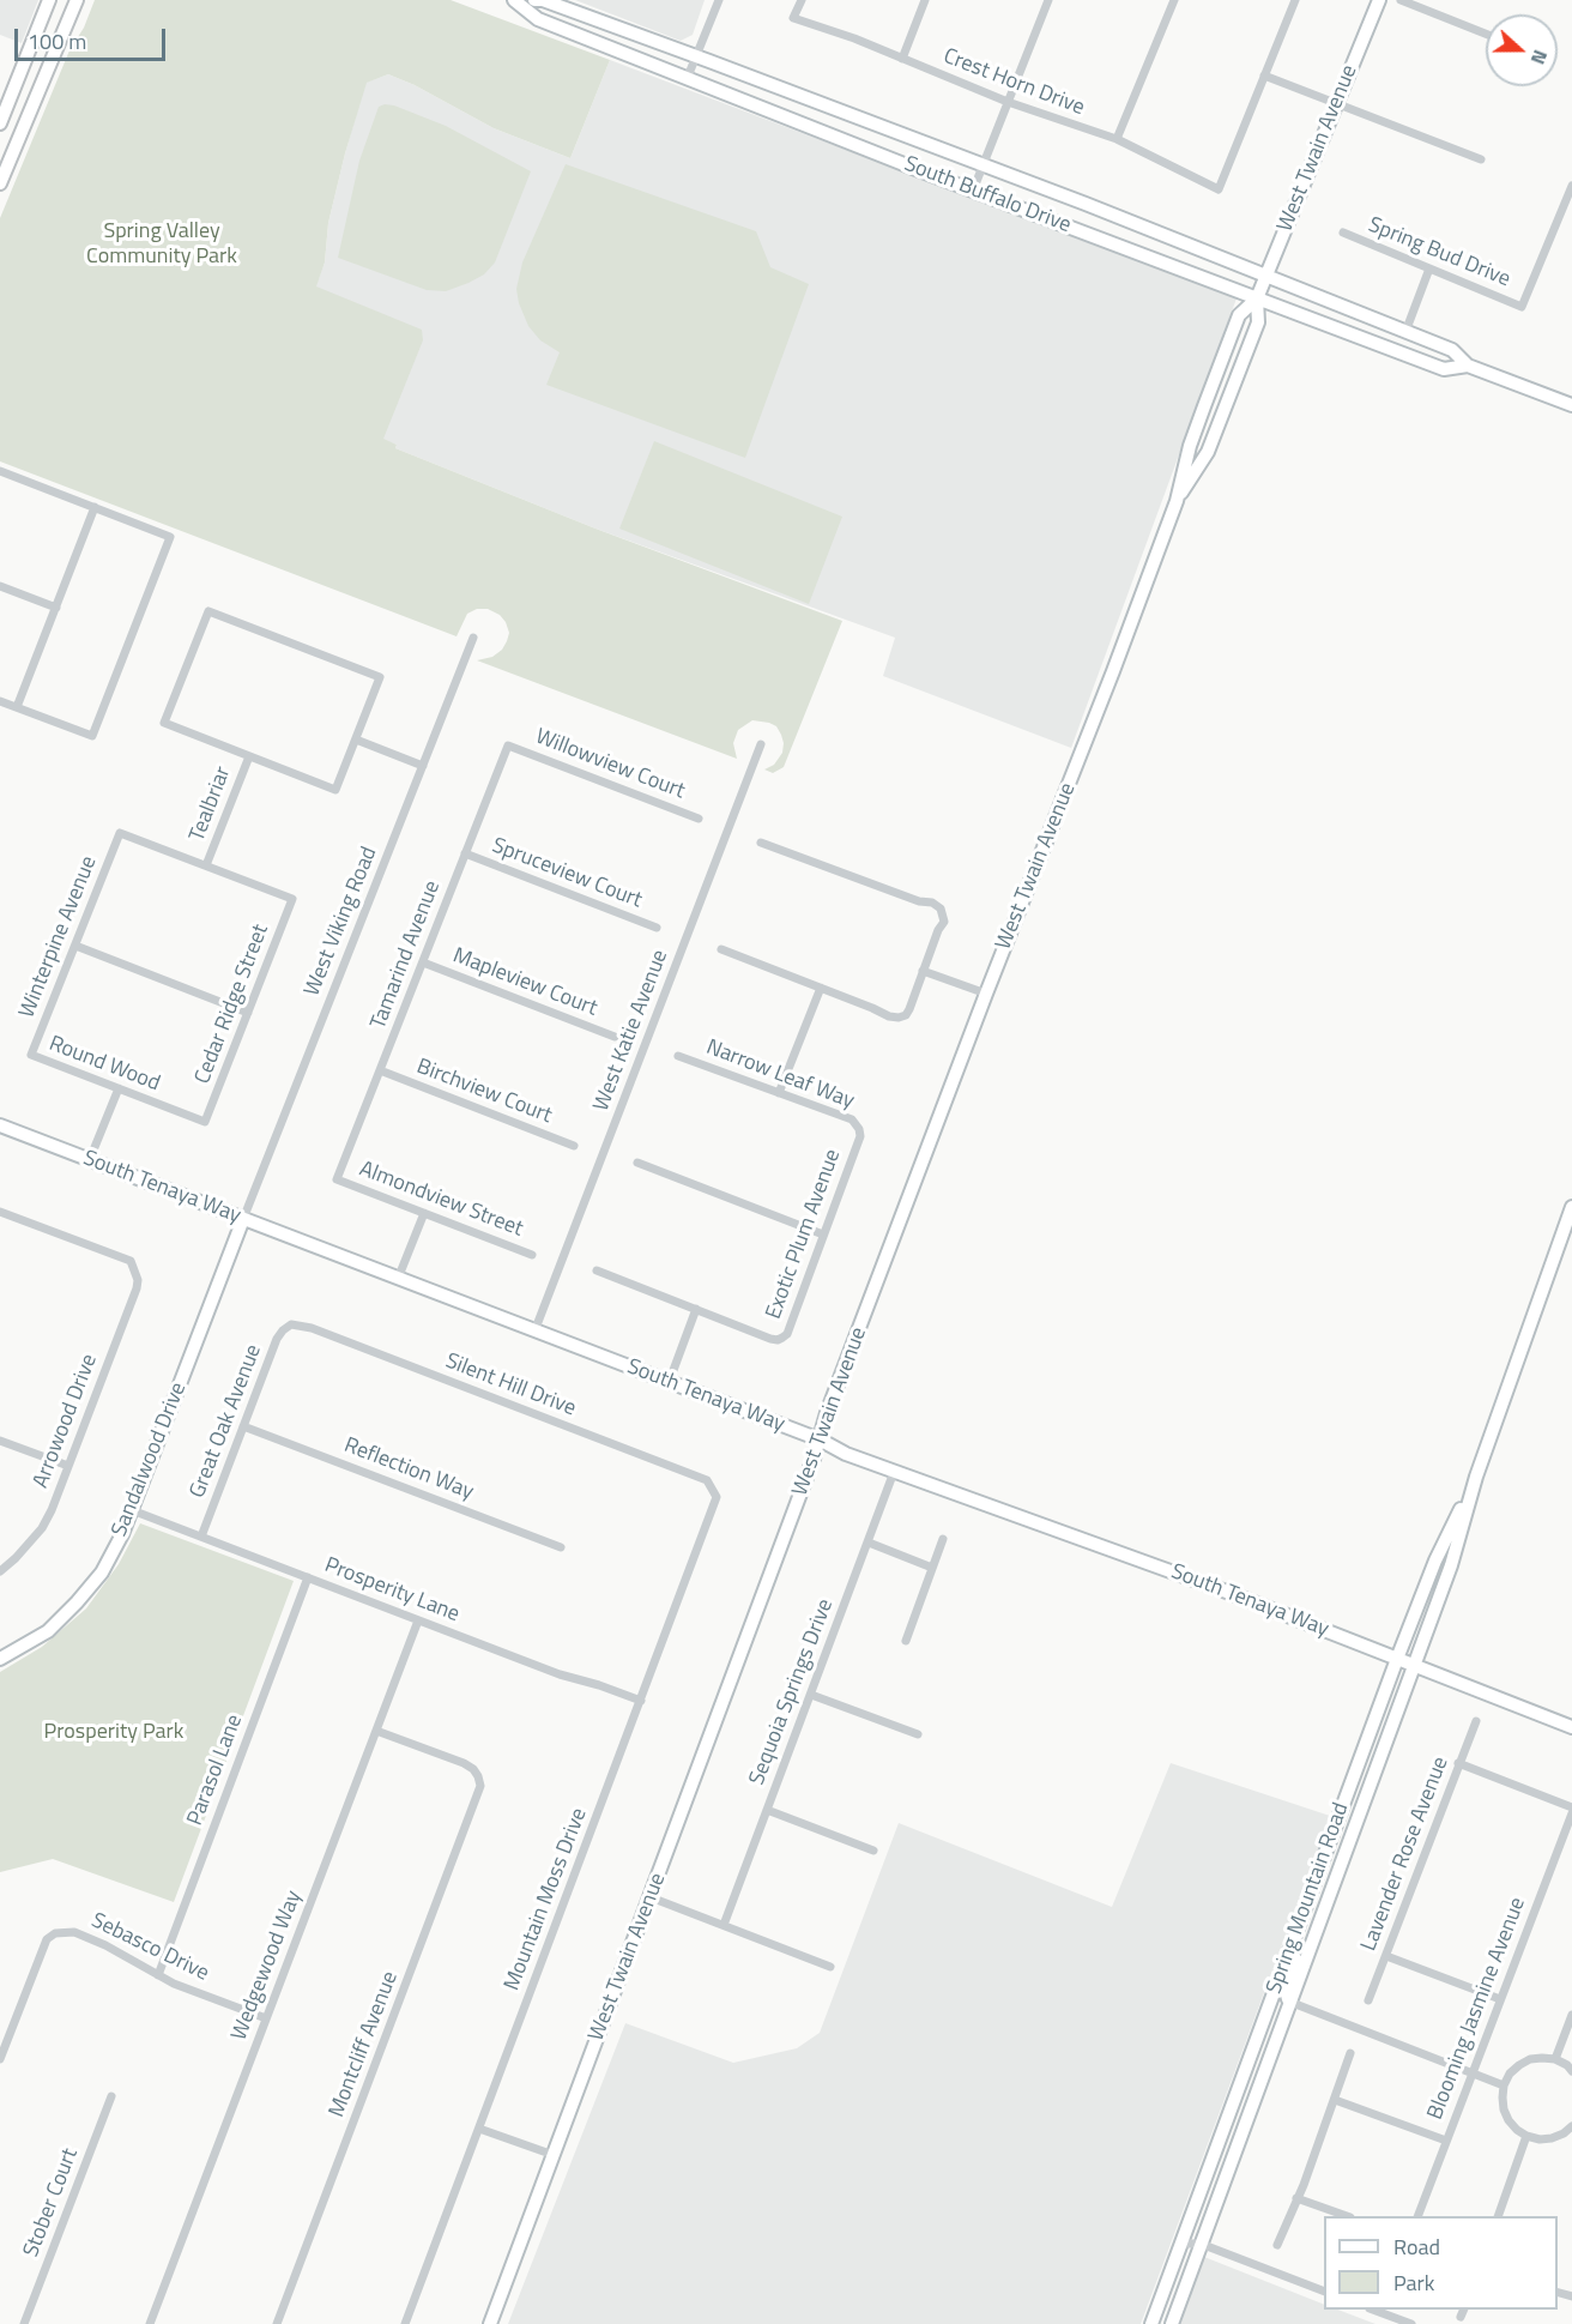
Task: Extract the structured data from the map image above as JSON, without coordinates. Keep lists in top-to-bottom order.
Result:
{
  "streets": {
    "street": [
      "Crest Horn Drive",
      "West Twain Avenue",
      "South Buffalo Drive",
      "Spring Bud Drive",
      "Willowview Court",
      "Tealbriar",
      "Spruceview Court",
      "West Viking Road",
      "Winterpine Avenue",
      "Tamarind Avenue",
      "Mapleview Court",
      "Cedar Ridge Street",
      "West Katie Avenue",
      "Round Wood",
      "Narrow Leaf Way",
      "Birchview Court",
      "South Tenaya Way",
      "Almondview Street",
      "Exotic Plum Avenue",
      "Silent Hill Drive",
      "Arrowood Drive",
      "Great Oak Avenue",
      "Sandalwood Drive",
      "Reflection Way",
      "Prosperity Lane",
      "Sequoia Springs Drive",
      "Parasol Lane",
      "Lavender Rose Avenue",
      "Spring Mountain Road",
      "Mountain Moss Drive",
      "Sebasco Drive",
      "Wedgewood Way",
      "Blooming Jasmine Avenue",
      "Montcliff Avenue",
      "Stober Court"
    ]
  },
  "crossings": [
    ["West Twain Avenue", "South Buffalo Drive"],
    ["West Twain Avenue", "South Tenaya Way"],
    ["Willowview Court", "Tamarind Avenue"],
    ["Tealbriar", "Winterpine Avenue"],
    ["Tealbriar", "Cedar Ridge Street"],
    ["Spruceview Court", "Tamarind Avenue"],
    ["West Viking Road", "South Tenaya Way"],
    ["West Viking Road", "Sandalwood Drive"],
    ["Winterpine Avenue", "Cedar Ridge Street"],
    ["Winterpine Avenue", "Round Wood"],
    ["Tamarind Avenue", "Mapleview Court"],
    ["Tamarind Avenue", "Birchview Court"],
    ["Tamarind Avenue", "Almondview Street"],
    ["Cedar Ridge Street", "Round Wood"],
    ["West Katie Avenue", "South Tenaya Way"],
    ["Narrow Leaf Way", "Exotic Plum Avenue"],
    ["South Tenaya Way", "Sandalwood Drive"],
    ["South Tenaya Way", "Sequoia Springs Drive"],
    ["South Tenaya Way", "Spring Mountain Road"],
    ["Silent Hill Drive", "Great Oak Avenue"],
    ["Silent Hill Drive", "Mountain Moss Drive"],
    ["Great Oak Avenue", "Reflection Way"],
    ["Great Oak Avenue", "Prosperity Lane"],
    ["Sandalwood Drive", "Prosperity Lane"],
    ["Prosperity Lane", "Parasol Lane"],
    ["Prosperity Lane", "Mountain Moss Drive"],
    ["Prosperity Lane", "Wedgewood Way"],
    ["Parasol Lane", "Sebasco Drive"],
    ["Sebasco Drive", "Wedgewood Way"],
    ["Wedgewood Way", "Montcliff Avenue"]
  ],
  "parks": ["Spring Valley Community Park", "Prosperity Park"],
  "legend": ["Road", "Park"],
  "scale_bar": "100 m",
  "north": "right"
}
